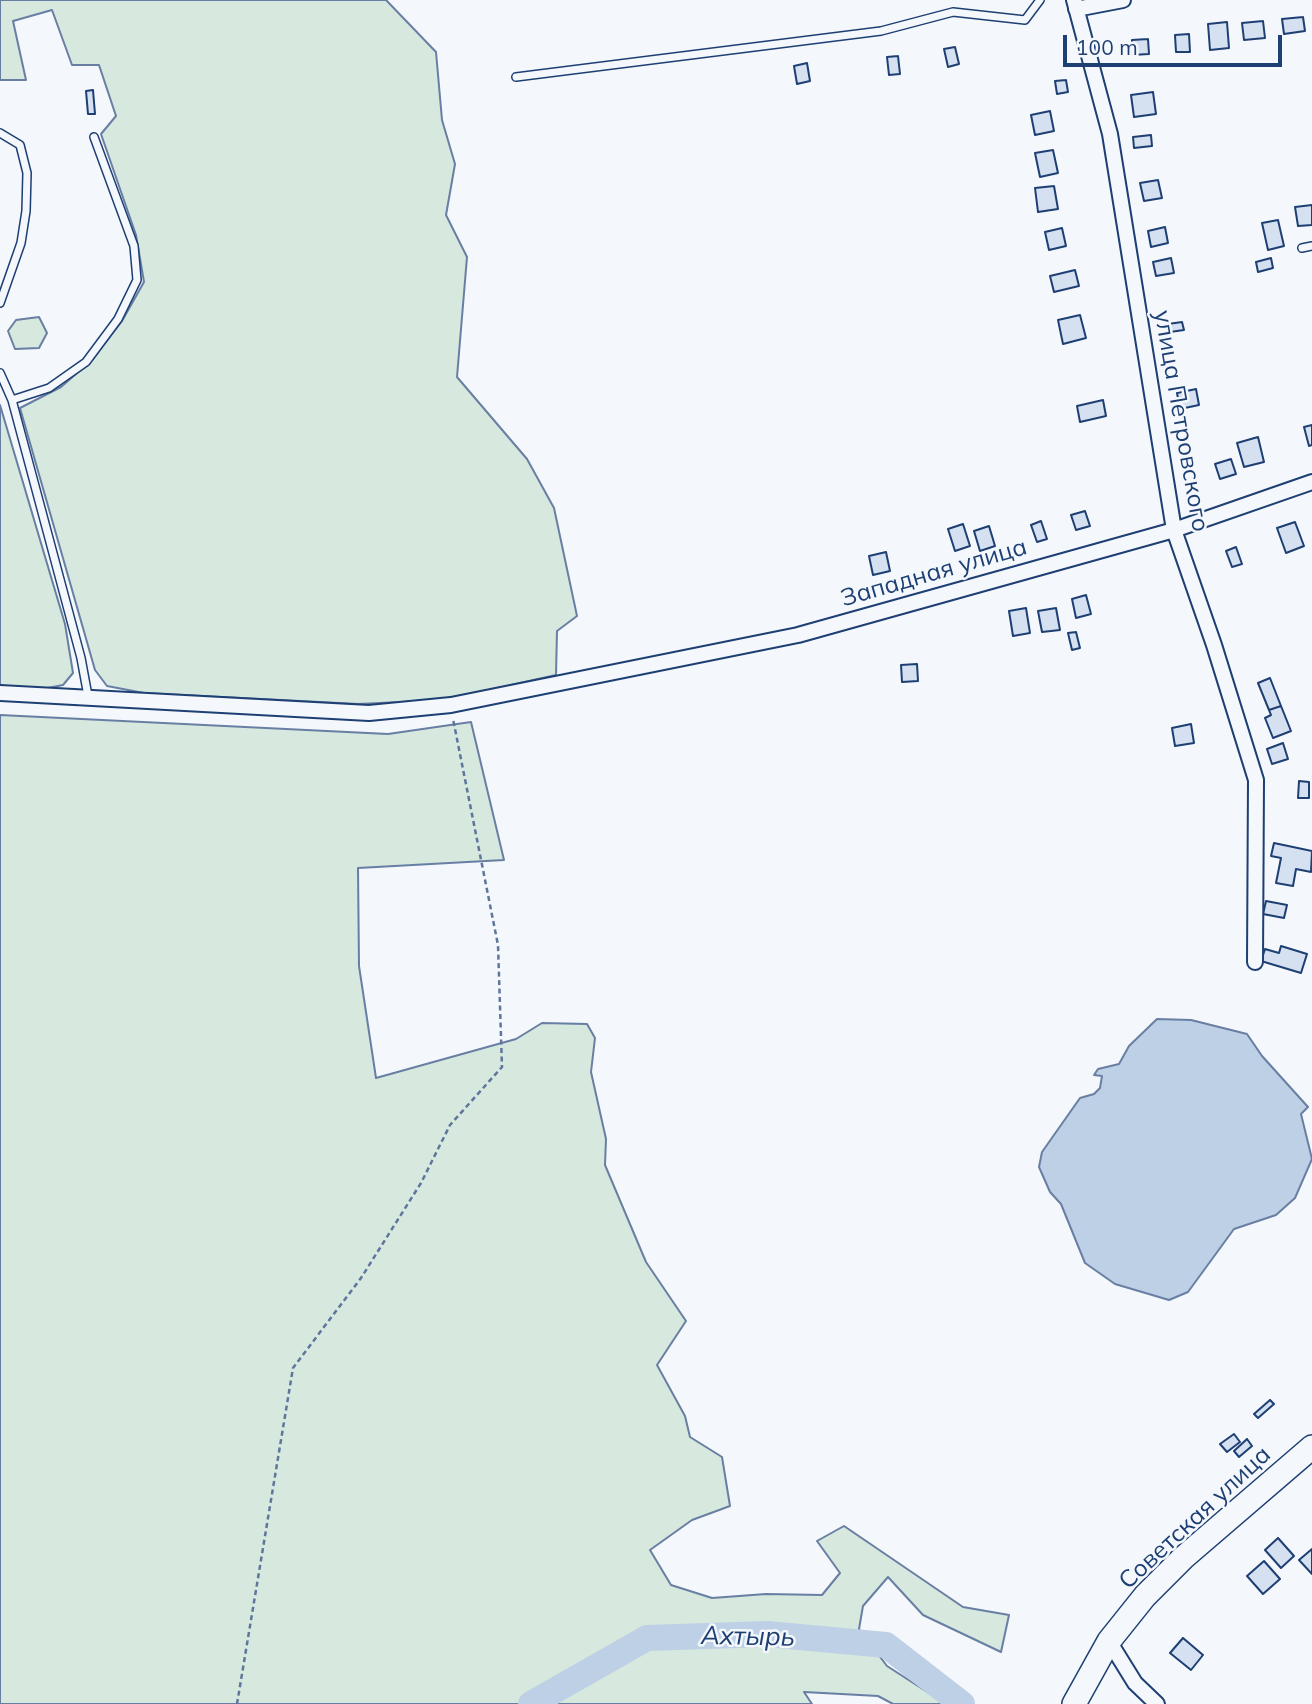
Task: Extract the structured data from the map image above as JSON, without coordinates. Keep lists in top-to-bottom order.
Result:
{
  "streets": {
    "highway": ["Советская улица"],
    "street": ["улица Петровского", "Западная улица"]
  },
  "crossings": [
    ["улица Петровского", "Западная улица"]
  ],
  "water": ["Ахтырь"],
  "scale_bar": "100 m"
}
